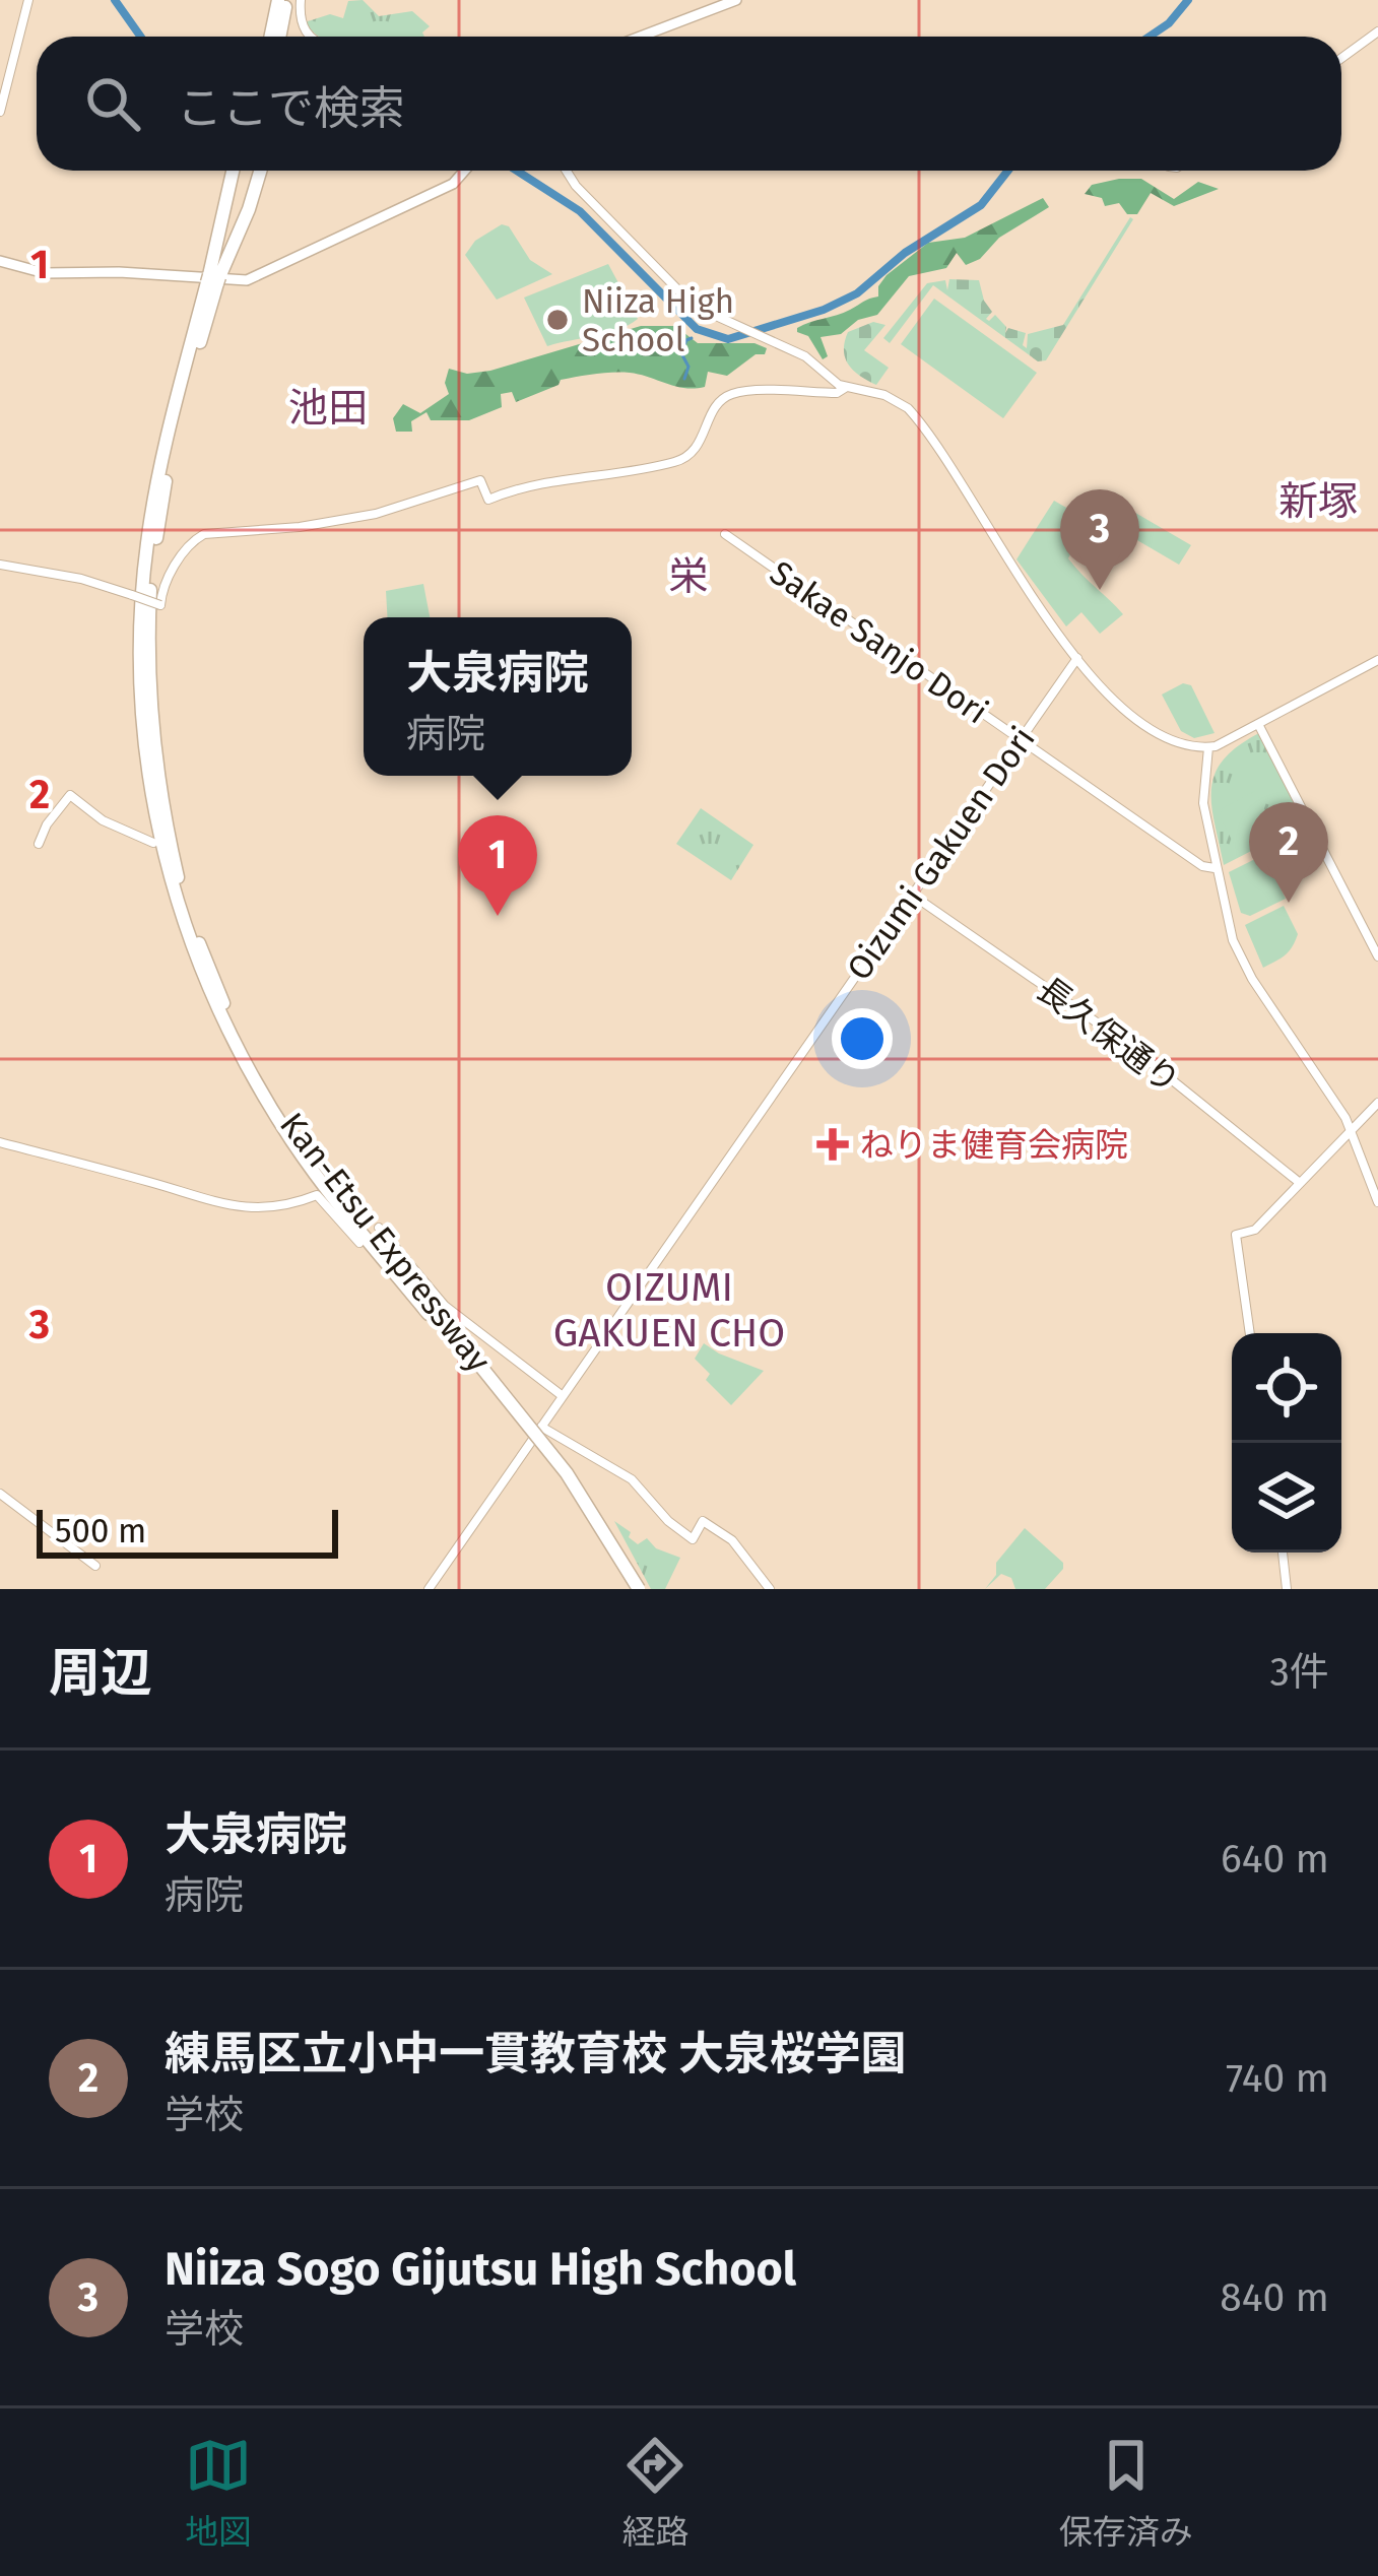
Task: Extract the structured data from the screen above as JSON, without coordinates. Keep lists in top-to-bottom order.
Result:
{
  "streets": {
    "highway": ["Kan-Etsu Expressway"],
    "street": ["Sakae Sanjo Dori", "Oizumi Gakuen Dori", "長久保通り"]
  },
  "crossings": [
    ["Sakae Sanjo Dori", "Oizumi Gakuen Dori"],
    ["Oizumi Gakuen Dori", "長久保通り"]
  ],
  "districts": [
    "池田",
    "新塚",
    "栄",
    "OIZUMI GAKUEN CHO"
  ],
  "places": {
    "other": ["Niiza High School"],
    "health": ["ねりま健育会病院"]
  },
  "scale_bar": "500 m",
  "page": {
    "search": "ここで検索",
    "pins": ["3", "2", "1"],
    "popup": ["大泉病院", "病院"],
    "scale": "500 m",
    "heading": ["周辺", "3件"],
    "list": [
      {
        "mark": "1",
        "name": "大泉病院",
        "note": "病院",
        "value": "640 m"
      },
      {
        "mark": "2",
        "name": "練馬区立小中一貫教育校 大泉桜学園",
        "note": "学校",
        "value": "740 m"
      },
      {
        "mark": "3",
        "name": "Niiza Sogo Gijutsu High School",
        "note": "学校",
        "value": "840 m"
      }
    ],
    "nav": ["地図", "経路", "保存済み"]
  },
  "grid": {
    "rows": ["1", "2", "3"]
  }
}
